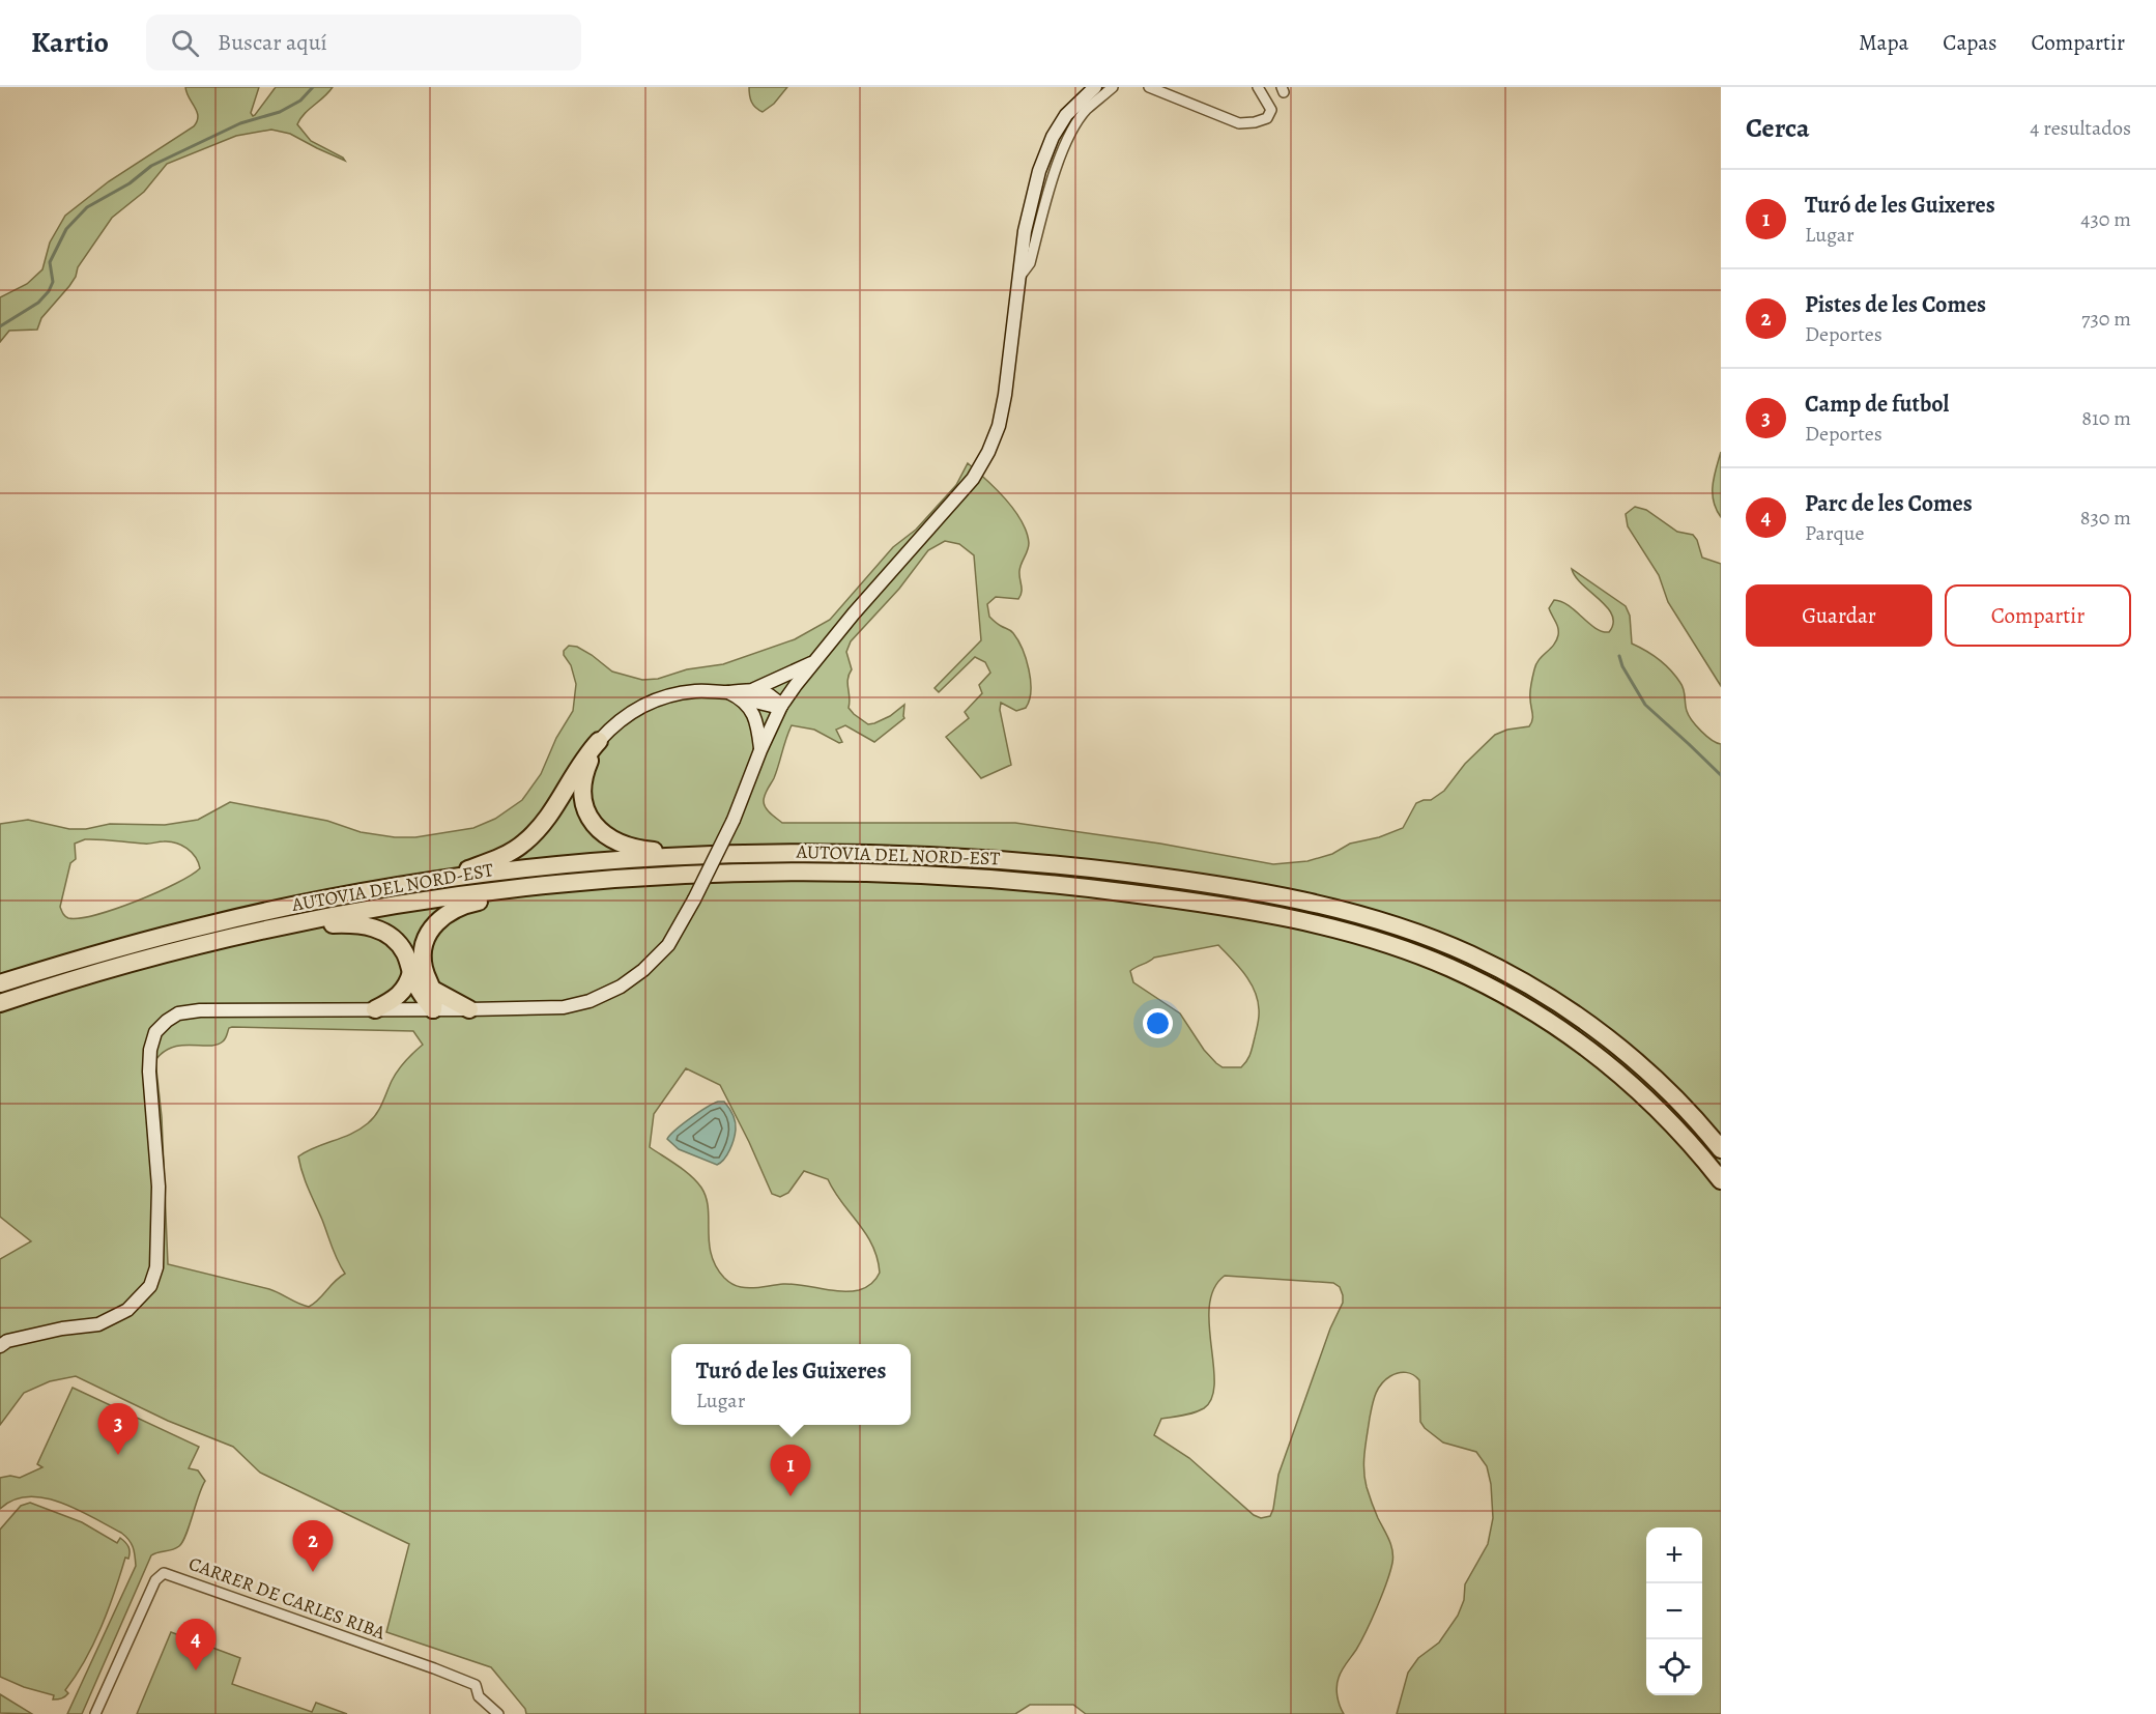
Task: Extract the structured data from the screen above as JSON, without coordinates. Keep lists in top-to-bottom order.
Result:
{
  "streets": {
    "highway": ["AUTOVIA DEL NORD-EST"],
    "street": ["CARRER DE CARLES RIBA"]
  },
  "page": {
    "header": "Kartio",
    "search": "Buscar aquí",
    "nav": ["Mapa", "Capas", "Compartir"],
    "heading": ["Cerca", "4 resultados"],
    "list": [
      {
        "mark": "1",
        "name": "Turó de les Guixeres",
        "note": "Lugar",
        "value": "430 m"
      },
      {
        "mark": "2",
        "name": "Pistes de les Comes",
        "note": "Deportes",
        "value": "730 m"
      },
      {
        "mark": "3",
        "name": "Camp de futbol",
        "note": "Deportes",
        "value": "810 m"
      },
      {
        "mark": "4",
        "name": "Parc de les Comes",
        "note": "Parque",
        "value": "830 m"
      }
    ],
    "buttons": ["Guardar", "Compartir"],
    "popup": ["Turó de les Guixeres", "Lugar"],
    "pins": [
      "3",
      "1",
      "2",
      "4"
    ],
    "map_buttons": ["+", "−"]
  }
}
